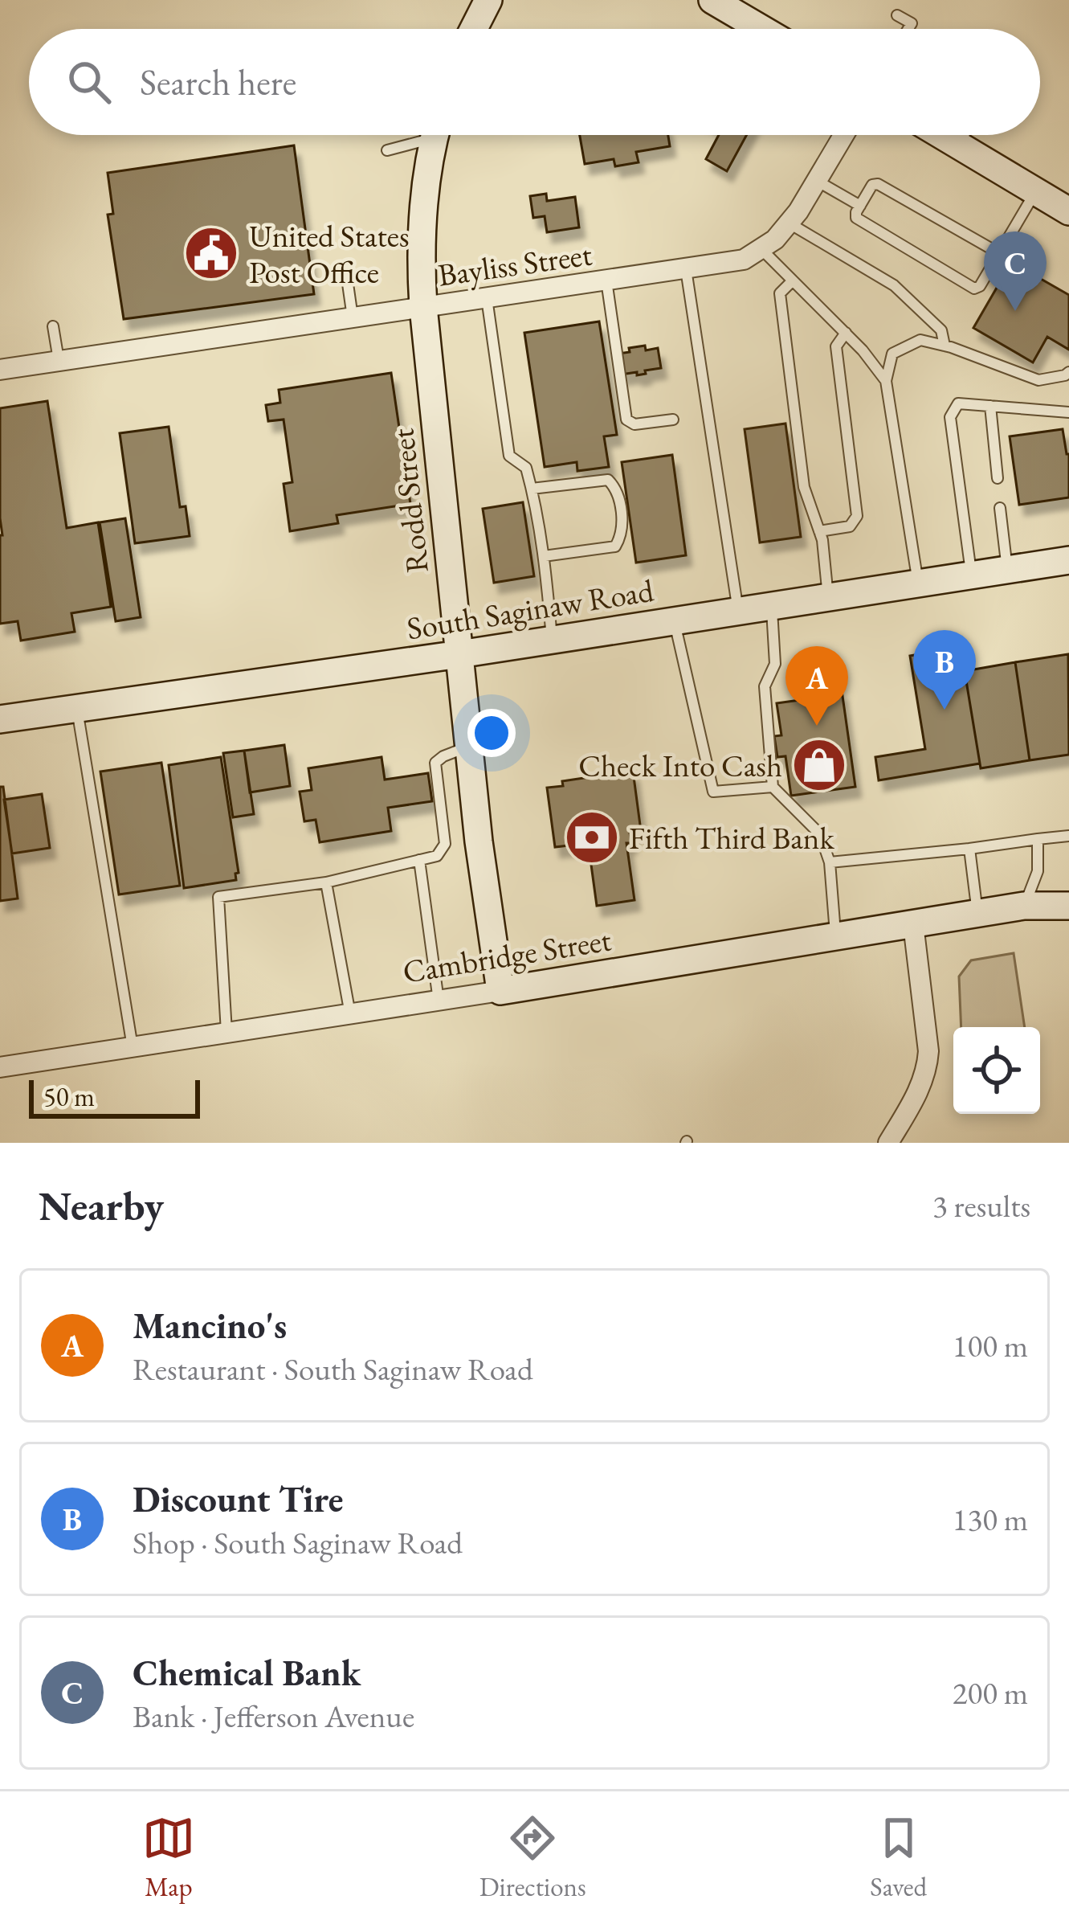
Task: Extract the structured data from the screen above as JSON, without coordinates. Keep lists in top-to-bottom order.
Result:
{
  "streets": {
    "street": [
      "Bayliss Street",
      "Rodd Street",
      "South Saginaw Road",
      "Cambridge Street"
    ]
  },
  "crossings": [
    ["Bayliss Street", "Rodd Street"],
    ["Rodd Street", "South Saginaw Road"],
    ["Rodd Street", "Cambridge Street"]
  ],
  "places": {
    "public building": ["United States Post Office"],
    "shop": ["Check Into Cash"],
    "bank": ["Fifth Third Bank"]
  },
  "scale_bar": "50 m",
  "page": {
    "search": "Search here",
    "pins": ["C", "B", "A"],
    "scale": "50 m",
    "heading": ["Nearby", "3 results"],
    "list": [
      {
        "mark": "A",
        "name": "Mancino's",
        "note": "Restaurant · South Saginaw Road",
        "value": "100 m"
      },
      {
        "mark": "B",
        "name": "Discount Tire",
        "note": "Shop · South Saginaw Road",
        "value": "130 m"
      },
      {
        "mark": "C",
        "name": "Chemical Bank",
        "note": "Bank · Jefferson Avenue",
        "value": "200 m"
      }
    ],
    "nav": ["Map", "Directions", "Saved"]
  }
}
